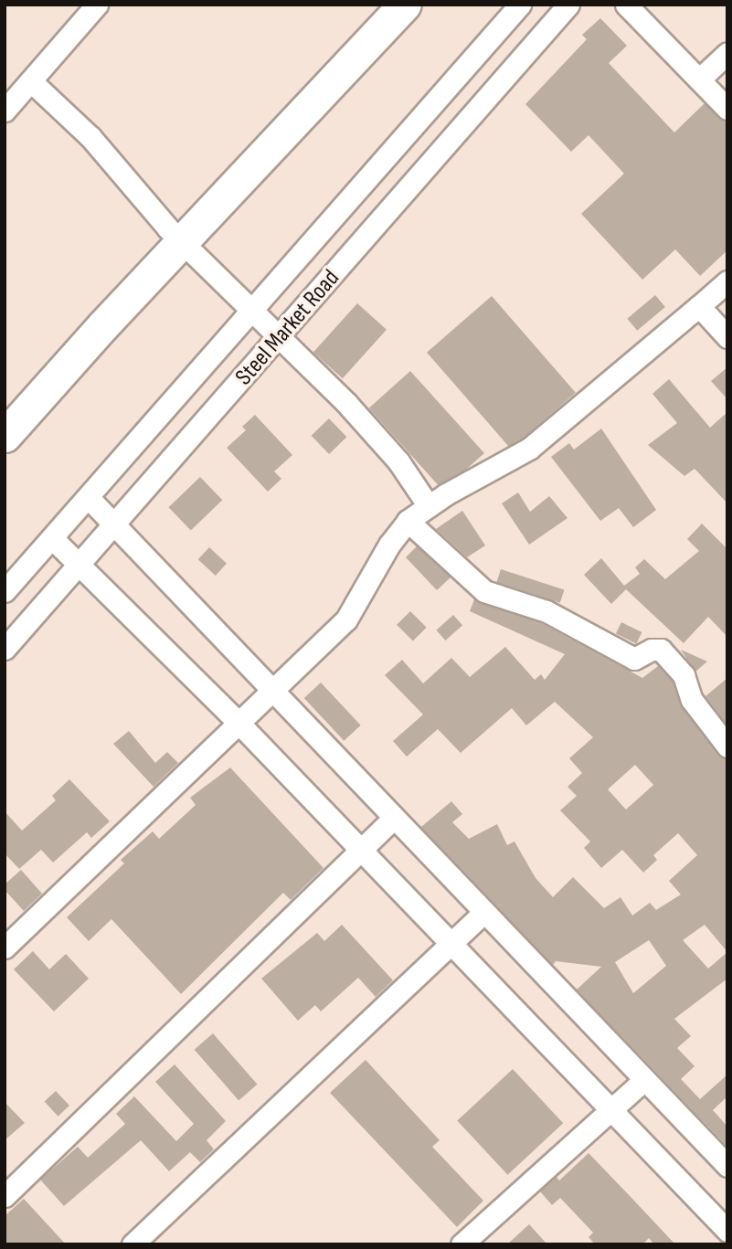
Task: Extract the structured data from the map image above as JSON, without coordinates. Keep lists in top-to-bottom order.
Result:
{
  "streets": {
    "street": ["Steel Market Road"]
  }
}
